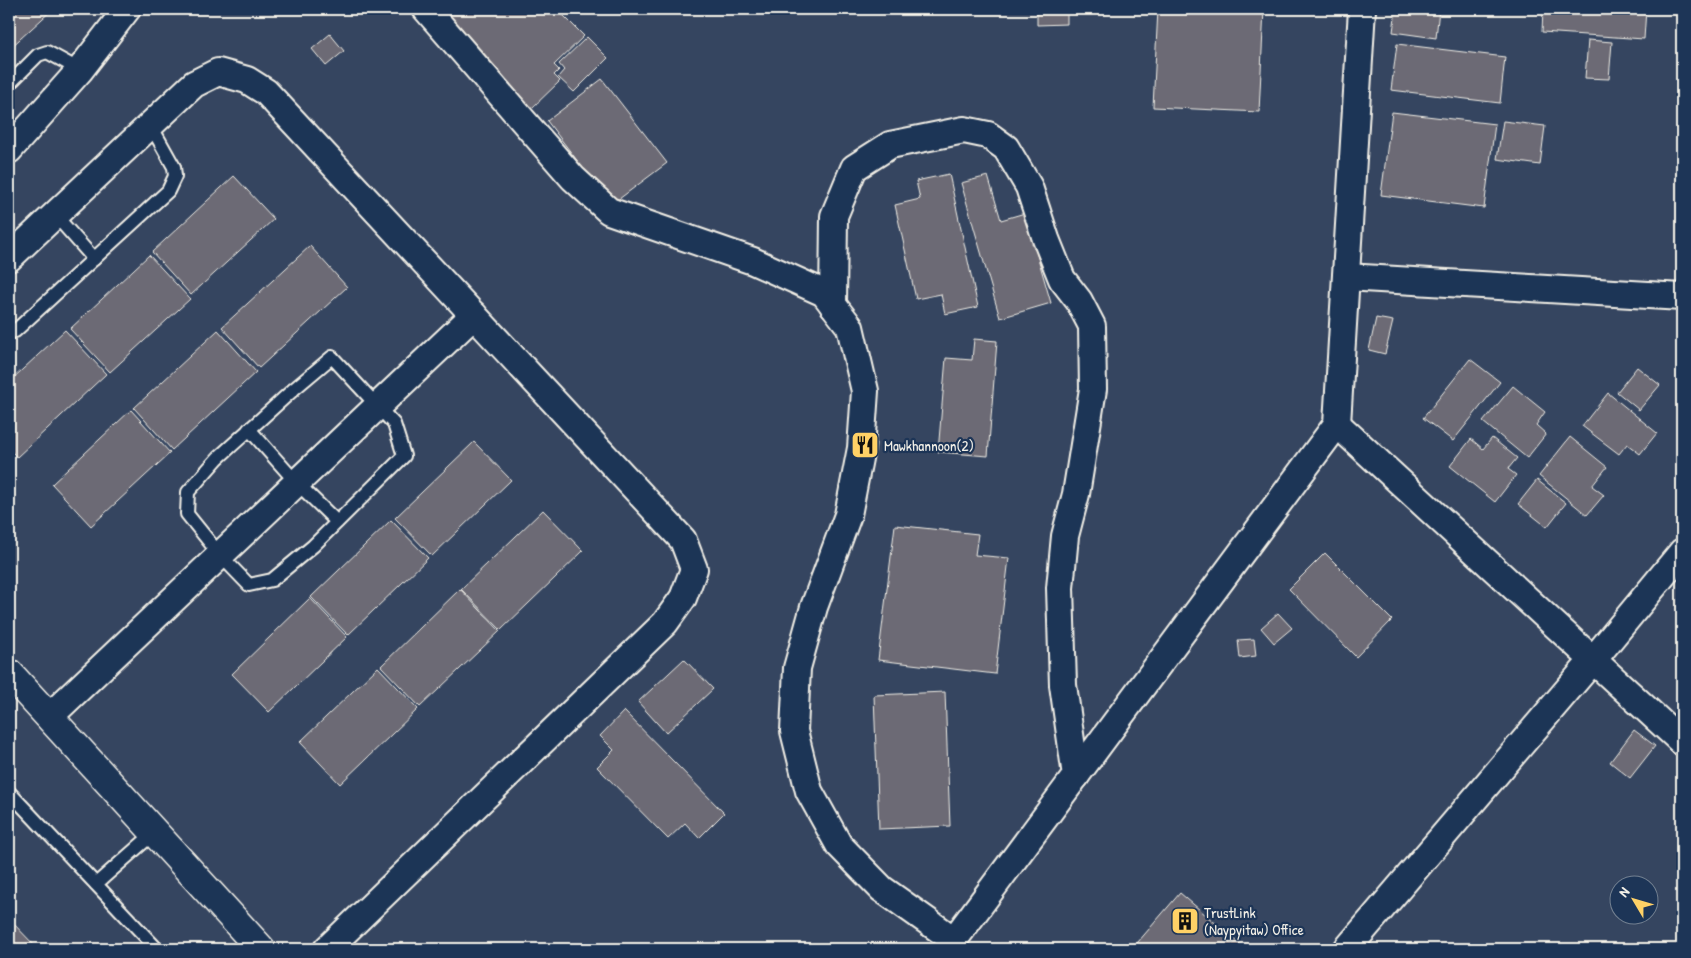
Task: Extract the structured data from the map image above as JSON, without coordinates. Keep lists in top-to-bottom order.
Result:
{
  "places": {
    "restaurant": ["Mawkhannoon(2)"],
    "building": ["TrustLink (Naypyitaw) Office"]
  },
  "north": "top left"
}
